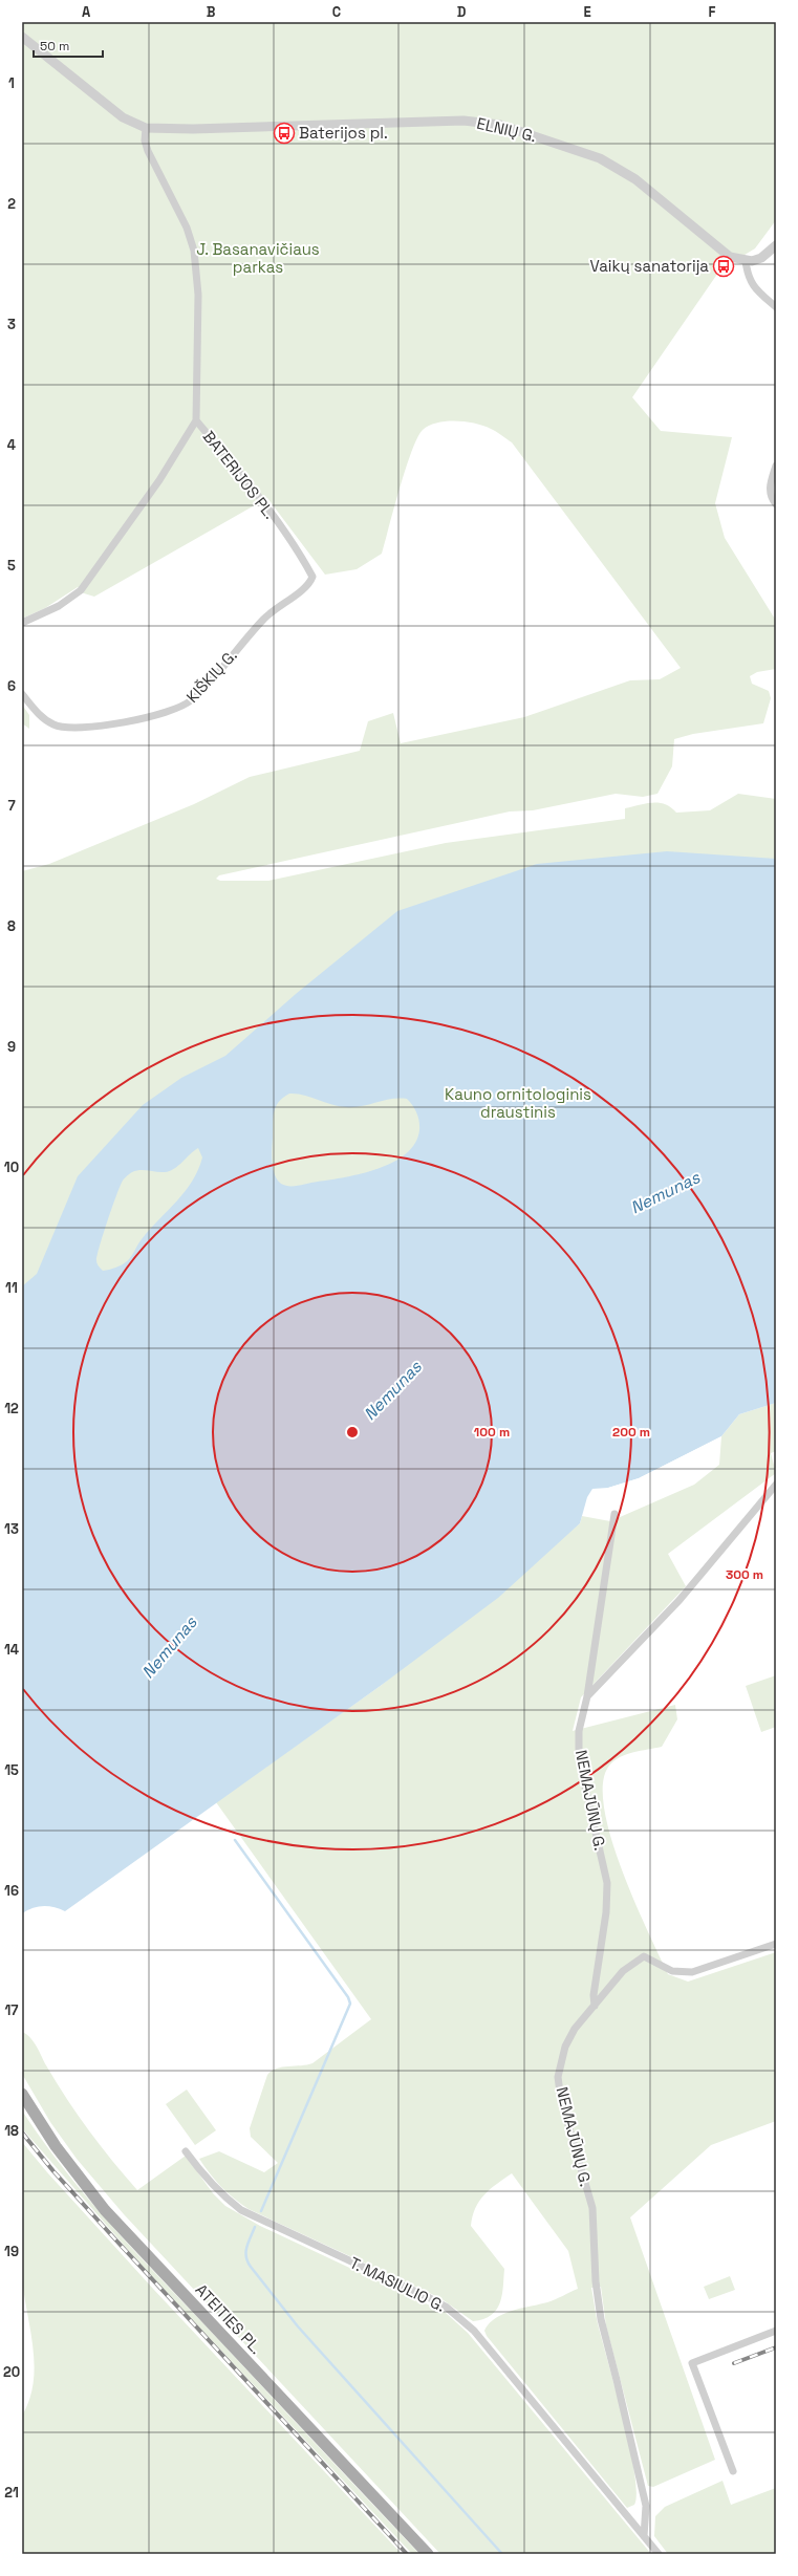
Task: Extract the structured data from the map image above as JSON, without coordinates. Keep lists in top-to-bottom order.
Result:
{
  "streets": {
    "main road": ["ATEITIES PL."],
    "street": [
      "ELNIŲ G.",
      "BATERIJOS PL.",
      "KIŠKIŲ G.",
      "NEMAJŪNŲ G.",
      "T. MASIULIO G."
    ]
  },
  "crossings": [
    ["ELNIŲ G.", "BATERIJOS PL."],
    ["BATERIJOS PL.", "KIŠKIŲ G."],
    ["NEMAJŪNŲ G.", "T. MASIULIO G."]
  ],
  "water": ["Nemunas"],
  "parks": ["J. Basanavičiaus parkas", "Kauno ornitologinis draustinis"],
  "places": {
    "bus stop": ["Baterijos pl.", "Vaikų sanatorija"]
  },
  "scale_bar": "50 m",
  "grid": {
    "columns": [
      "A",
      "B",
      "C",
      "D",
      "E",
      "F"
    ],
    "rows": [
      "1",
      "2",
      "3",
      "4",
      "5",
      "6",
      "7",
      "8",
      "9",
      "10",
      "11",
      "12",
      "13",
      "14",
      "15",
      "16",
      "17",
      "18",
      "19",
      "20",
      "21"
    ]
  },
  "rings": ["100 m", "200 m", "300 m"]
}
